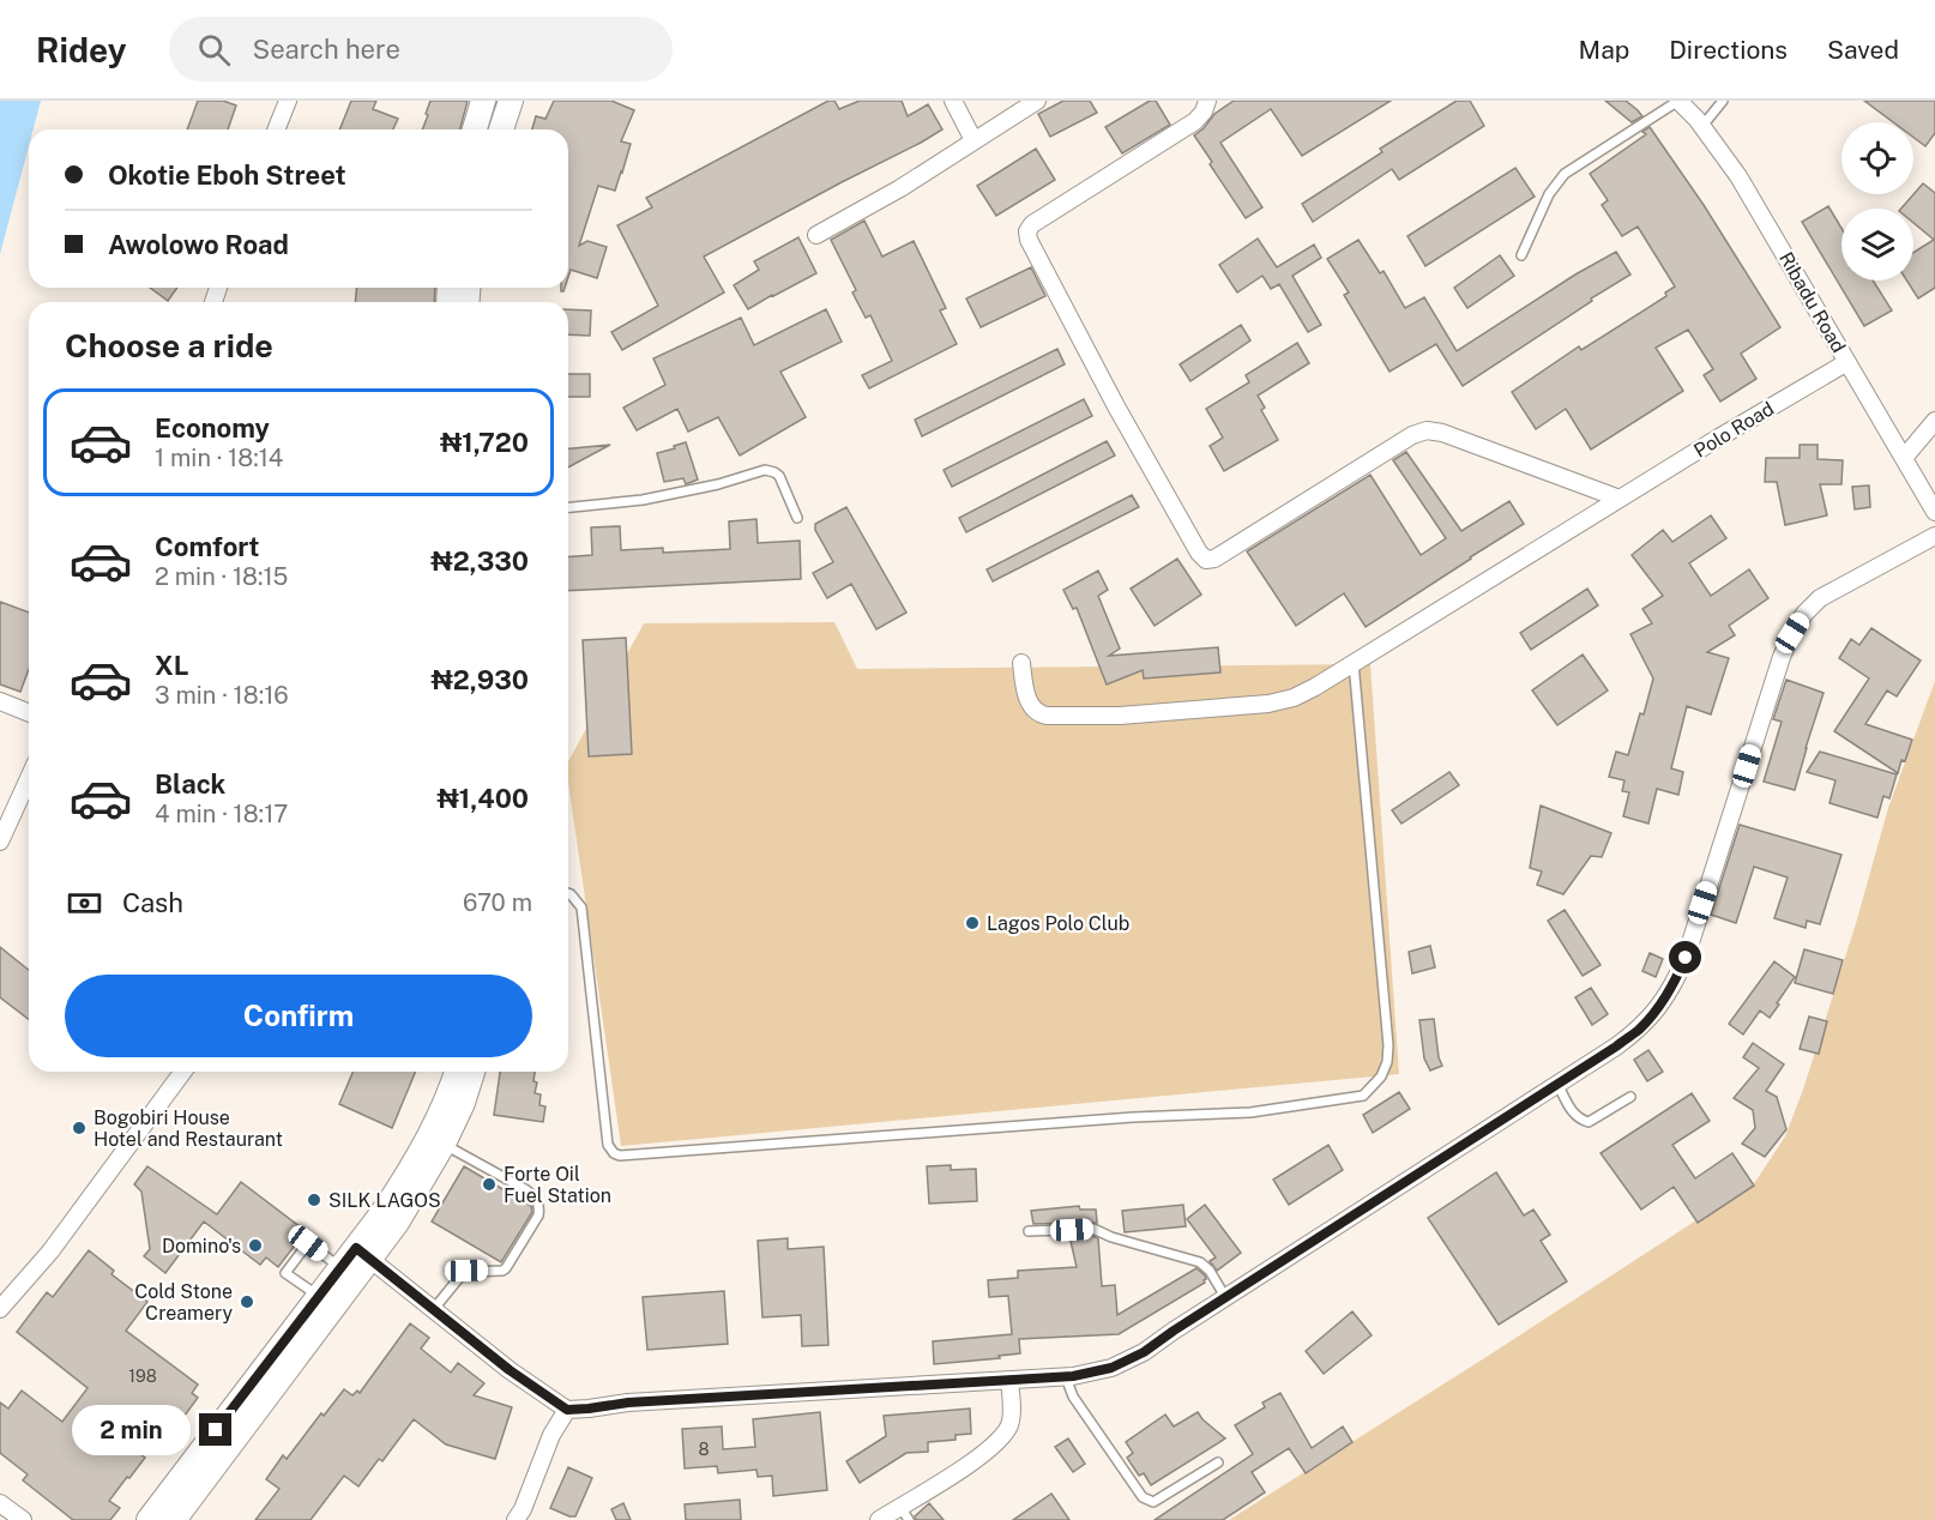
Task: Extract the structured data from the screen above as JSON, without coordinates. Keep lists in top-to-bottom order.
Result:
{
  "streets": {
    "street": ["Ribadu Road", "Polo Road"]
  },
  "crossings": [
    ["Ribadu Road", "Polo Road"]
  ],
  "places": [
    "Lagos Polo Club",
    "Bogobiri House Hotel and Restaurant",
    "Forte Oil Fuel Station",
    "SILK LAGOS",
    "Domino's",
    "Cold Stone Creamery"
  ],
  "house_numbers": ["198", "8"],
  "page": {
    "header": "Ridey",
    "search": "Search here",
    "nav": ["Map", "Directions", "Saved"],
    "banner": ["Okotie Eboh Street", "Awolowo Road"],
    "heading": "Choose a ride",
    "list": [
      {
        "name": "Economy",
        "note": "1 min · 18:14",
        "value": "₦1,720"
      },
      {
        "name": "Comfort",
        "note": "2 min · 18:15",
        "value": "₦2,330"
      },
      {
        "name": "XL",
        "note": "3 min · 18:16",
        "value": "₦2,930"
      },
      {
        "name": "Black",
        "note": "4 min · 18:17",
        "value": "₦1,400"
      }
    ],
    "pay": ["Cash", "670 m"],
    "buttons": "Confirm",
    "bubble": "2 min"
  }
}
